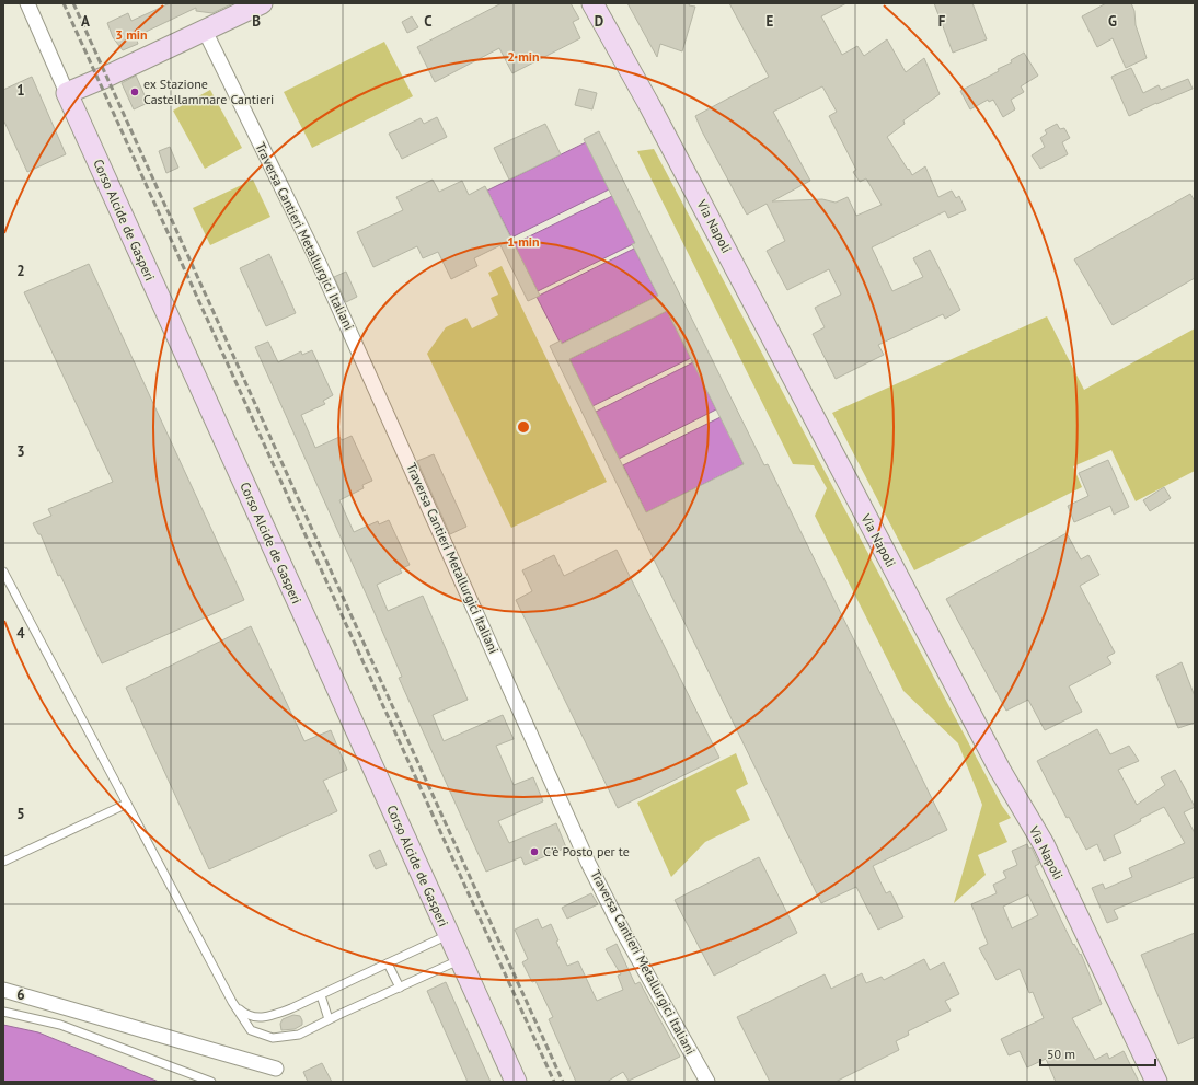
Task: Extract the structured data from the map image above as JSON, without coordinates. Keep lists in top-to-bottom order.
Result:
{
  "streets": {
    "street": ["Corso Alcide de Gasperi", "Via Napoli", "Traversa Cantieri Metallurgici Italiani"]
  },
  "places": ["ex Stazione Castellammare Cantieri", "C'è Posto per te"],
  "scale_bar": "50 m",
  "grid": {
    "columns": [
      "A",
      "B",
      "C",
      "D",
      "E",
      "F",
      "G"
    ],
    "rows": [
      "1",
      "2",
      "3",
      "4",
      "5",
      "6"
    ]
  },
  "rings": ["3 min", "2 min", "1 min"]
}
